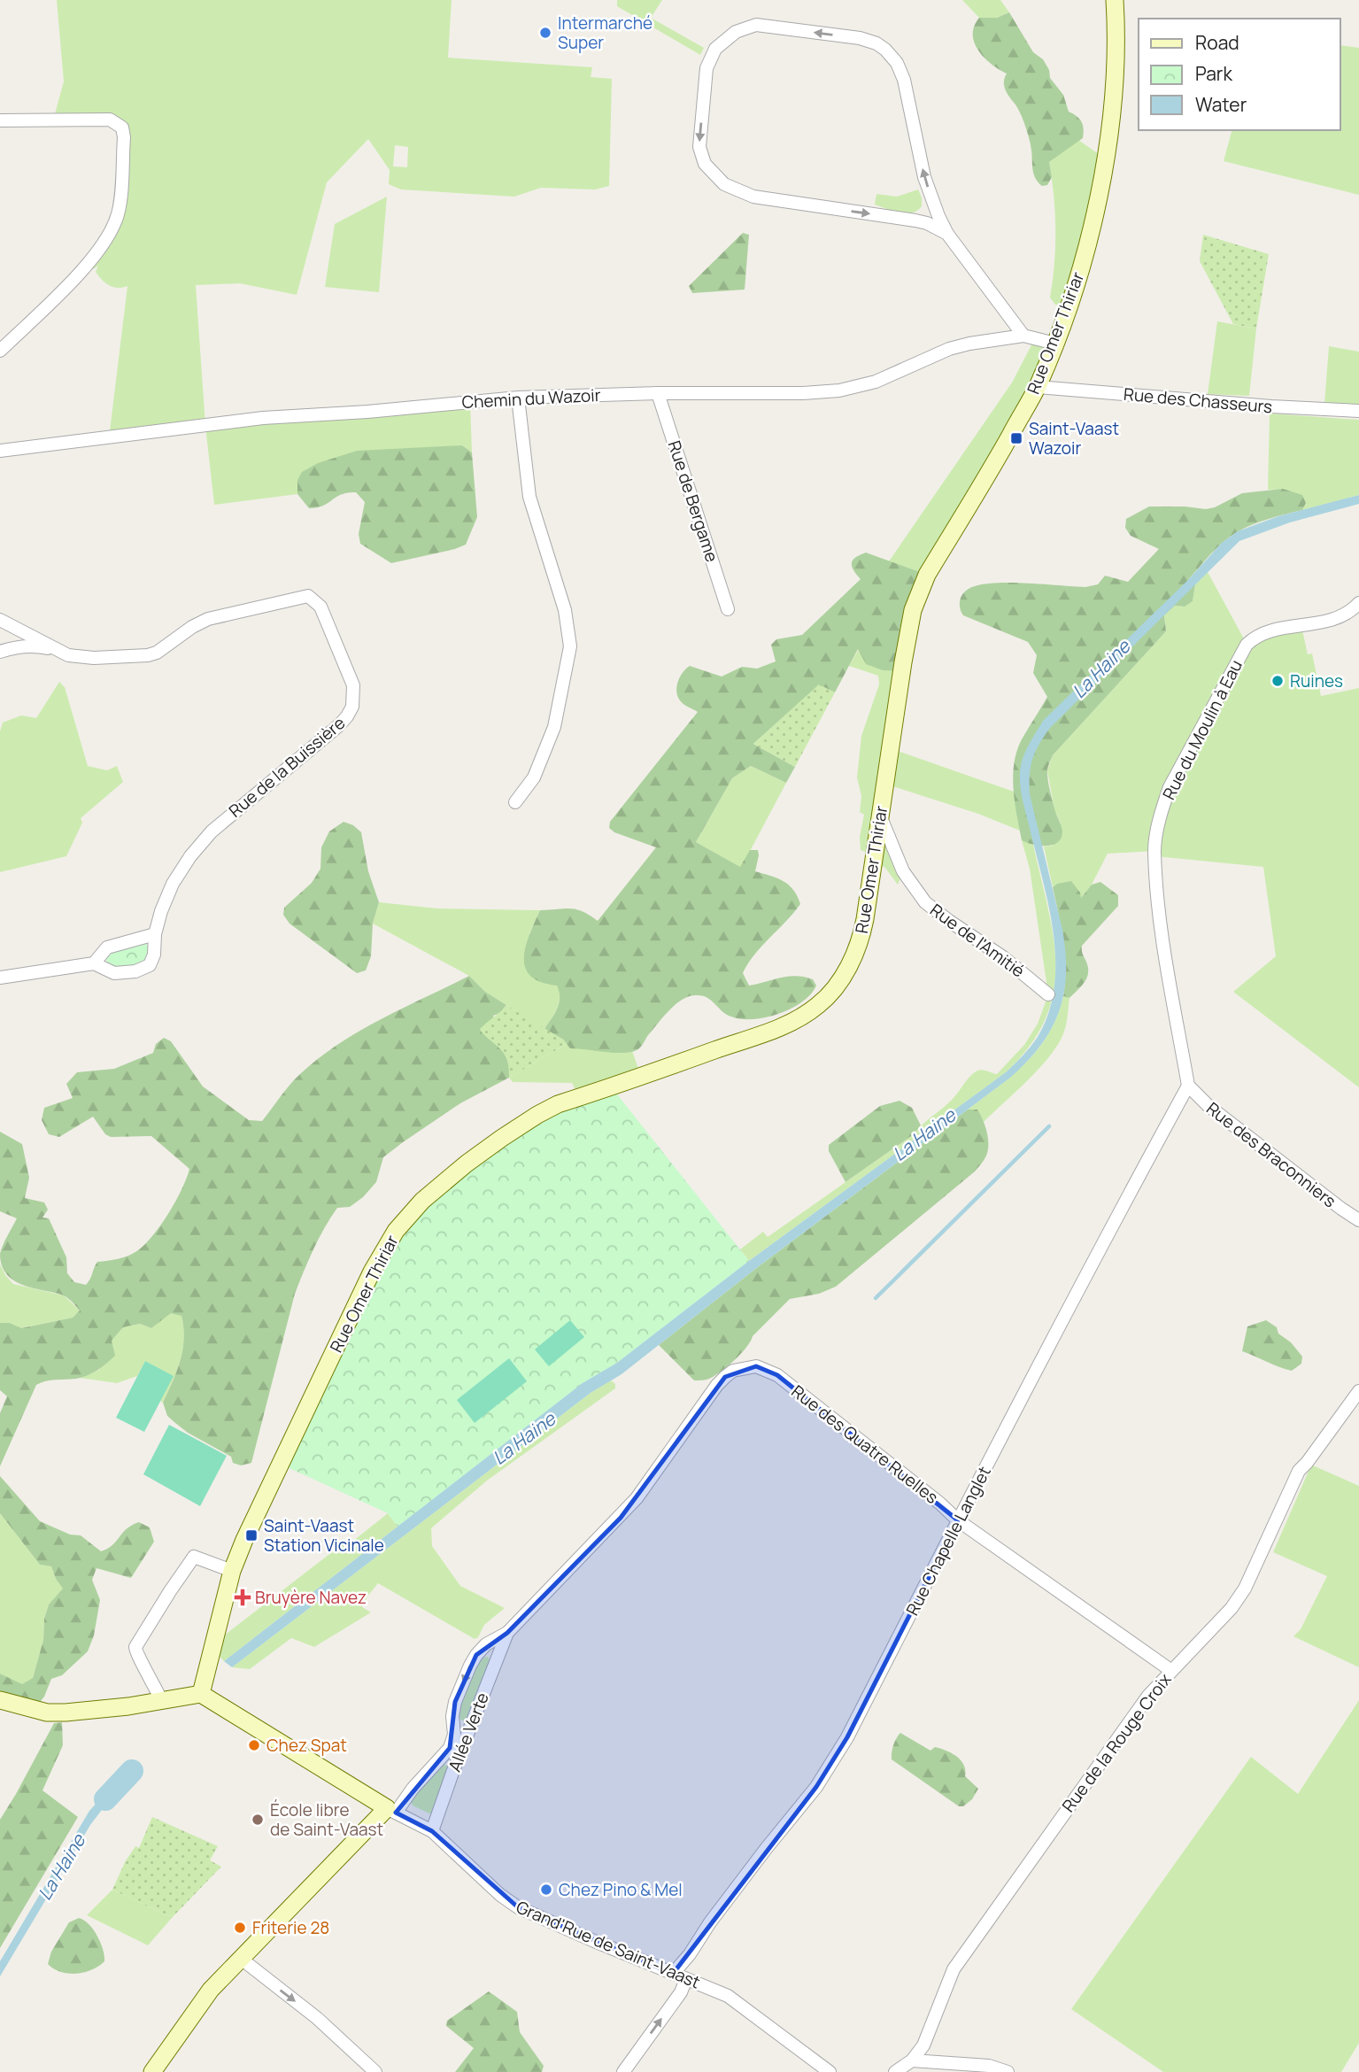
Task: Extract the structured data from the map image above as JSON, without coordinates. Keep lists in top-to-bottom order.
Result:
{
  "streets": {
    "street": [
      "Rue Omer Thiriar",
      "Chemin du Wazoir",
      "Rue des Chasseurs",
      "Rue de Bergame",
      "Rue du Moulin à Eau",
      "Rue de la Buissière",
      "Rue de l'Amitié",
      "Rue des Braconniers",
      "Rue des Quatre Ruelles",
      "Rue Chapelle Langlet",
      "Allée Verte",
      "Rue de la Rouge Croix",
      "Grand'Rue de Saint-Vaast"
    ]
  },
  "crossings": [
    ["Rue Omer Thiriar", "Chemin du Wazoir"],
    ["Rue Omer Thiriar", "Rue des Chasseurs"],
    ["Rue Omer Thiriar", "Rue de l'Amitié"],
    ["Rue Omer Thiriar", "Grand'Rue de Saint-Vaast"],
    ["Chemin du Wazoir", "Rue de Bergame"],
    ["Rue du Moulin à Eau", "Rue des Braconniers"],
    ["Rue du Moulin à Eau", "Rue Chapelle Langlet"],
    ["Rue des Braconniers", "Rue Chapelle Langlet"],
    ["Rue des Quatre Ruelles", "Rue Chapelle Langlet"],
    ["Rue des Quatre Ruelles", "Allée Verte"],
    ["Rue des Quatre Ruelles", "Rue de la Rouge Croix"],
    ["Rue Chapelle Langlet", "Grand'Rue de Saint-Vaast"],
    ["Allée Verte", "Grand'Rue de Saint-Vaast"]
  ],
  "water": ["La Haine"],
  "places": {
    "other": [
      "Intermarché Super",
      "Ruines",
      "Chez Spat",
      "École libre de Saint-Vaast",
      "Chez Pino & Mel",
      "Friterie 28"
    ],
    "transit": ["Saint-Vaast Wazoir", "Saint-Vaast Station Vicinale"],
    "health": ["Bruyère Navez"]
  },
  "legend": ["Road", "Park", "Water"]
}
